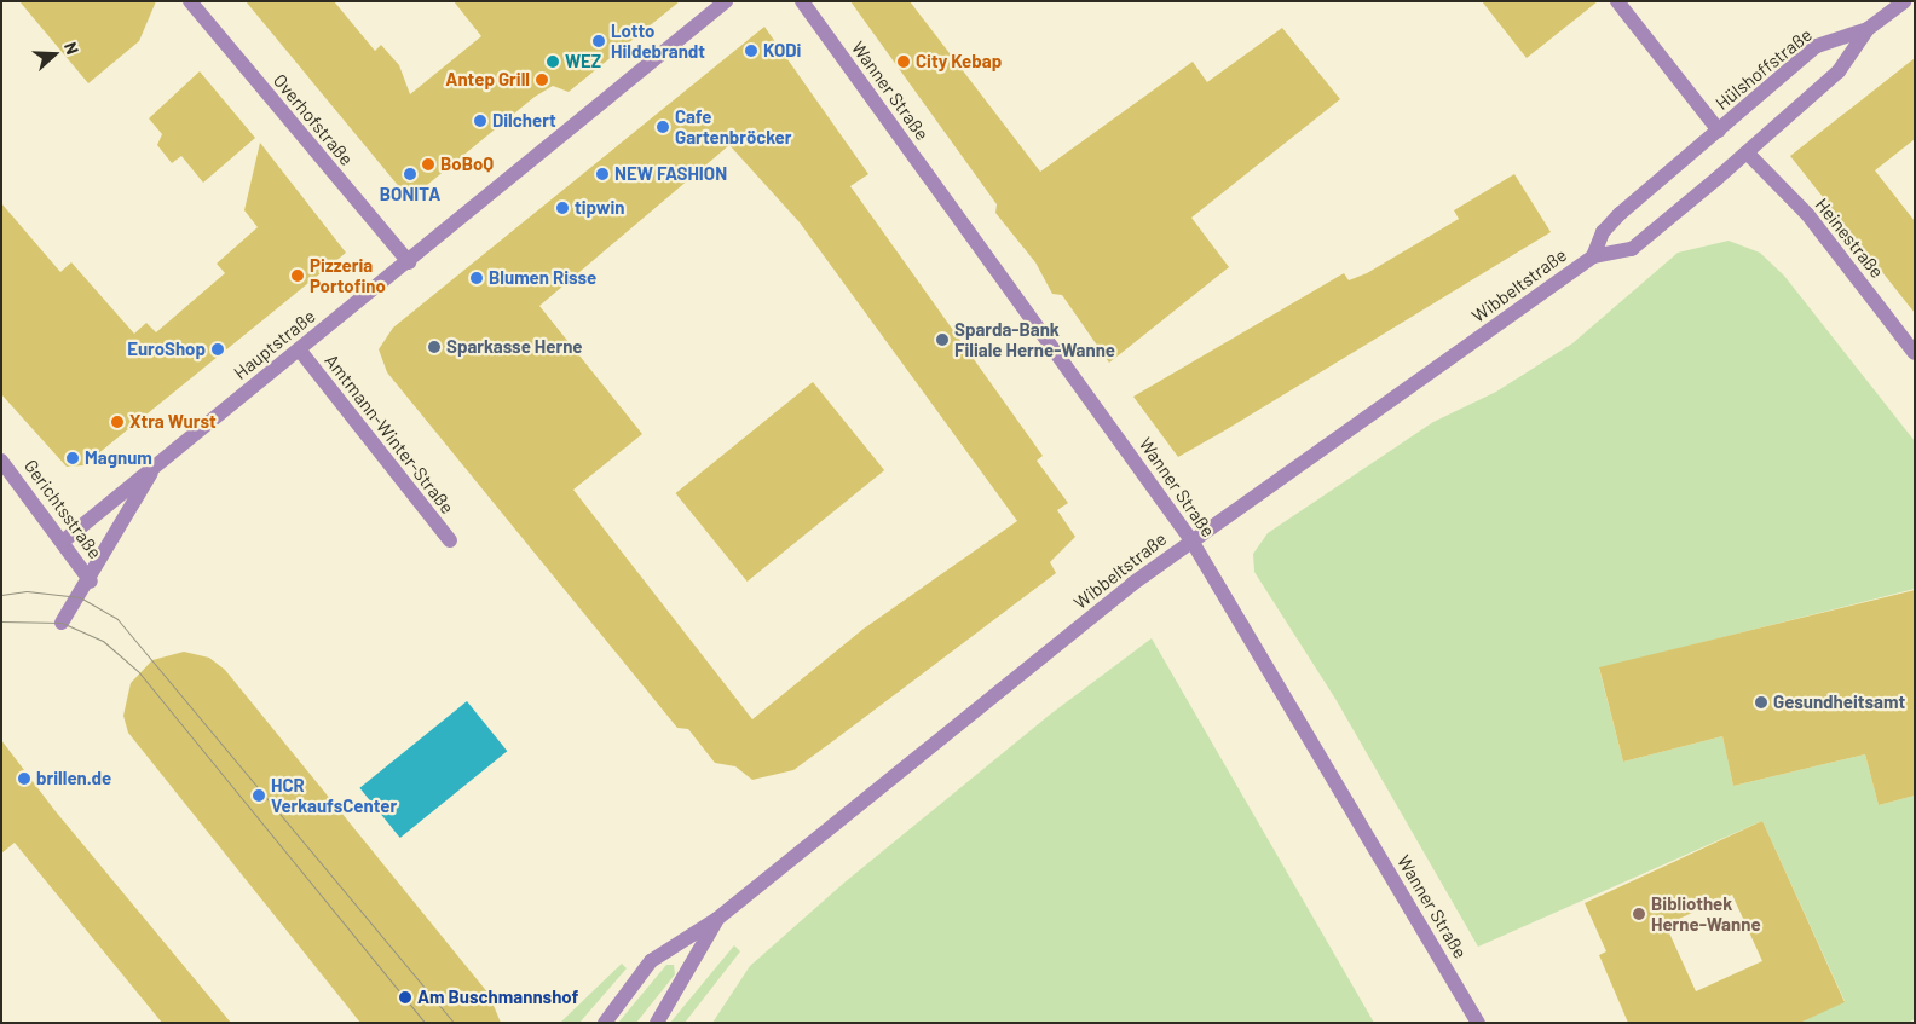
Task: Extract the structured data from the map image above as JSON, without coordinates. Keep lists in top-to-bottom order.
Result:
{
  "streets": {
    "street": [
      "Hülshoffstraße",
      "Wanner Straße",
      "Overhofstraße",
      "Heinestraße",
      "Wibbeltstraße",
      "Hauptstraße",
      "Amtmann-Winter-Straße",
      "Gerichtsstraße"
    ]
  },
  "crossings": [
    ["Hülshoffstraße", "Heinestraße"],
    ["Hülshoffstraße", "Wibbeltstraße"],
    ["Wanner Straße", "Wibbeltstraße"],
    ["Overhofstraße", "Hauptstraße"],
    ["Heinestraße", "Wibbeltstraße"],
    ["Hauptstraße", "Amtmann-Winter-Straße"],
    ["Hauptstraße", "Gerichtsstraße"]
  ],
  "places": [
    "Lotto Hildebrandt",
    "KODi",
    "WEZ",
    "City Kebap",
    "Antep Grill",
    "Dilchert",
    "Cafe Gartenbröcker",
    "BoBoQ",
    "BONITA",
    "NEW FASHION",
    "tipwin",
    "Pizzeria Portofino",
    "Blumen Risse",
    "Sparda-Bank Filiale Herne-Wanne",
    "Sparkasse Herne",
    "EuroShop",
    "Xtra Wurst",
    "Magnum",
    "Gesundheitsamt",
    "brillen.de",
    "HCR VerkaufsCenter",
    "Bibliothek Herne-Wanne",
    "Am Buschmannshof"
  ],
  "north": "right"
}
